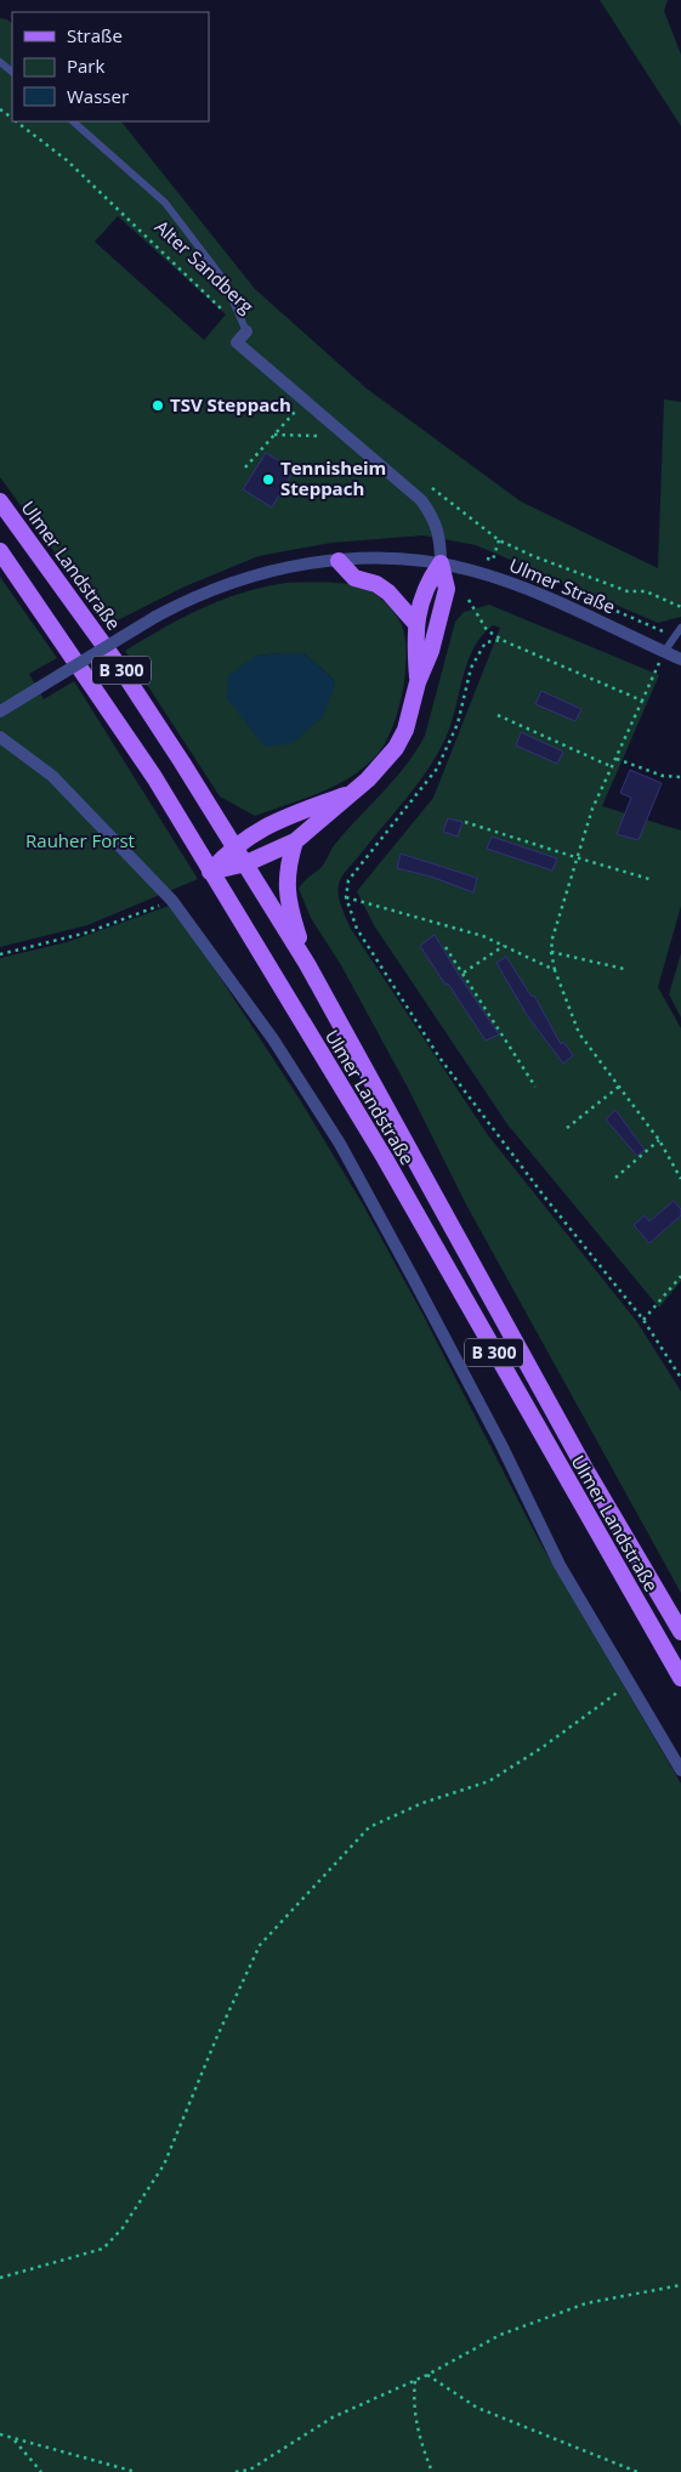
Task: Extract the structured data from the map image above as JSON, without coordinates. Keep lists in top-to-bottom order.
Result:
{
  "streets": {
    "main road": ["Ulmer Landstraße", "B 300"],
    "street": ["Alter Sandberg", "Ulmer Straße"]
  },
  "crossings": [
    ["Alter Sandberg", "Ulmer Straße"]
  ],
  "parks": ["Rauher Forst"],
  "places": ["TSV Steppach", "Tennisheim Steppach"],
  "legend": ["Straße", "Park", "Wasser"]
}
